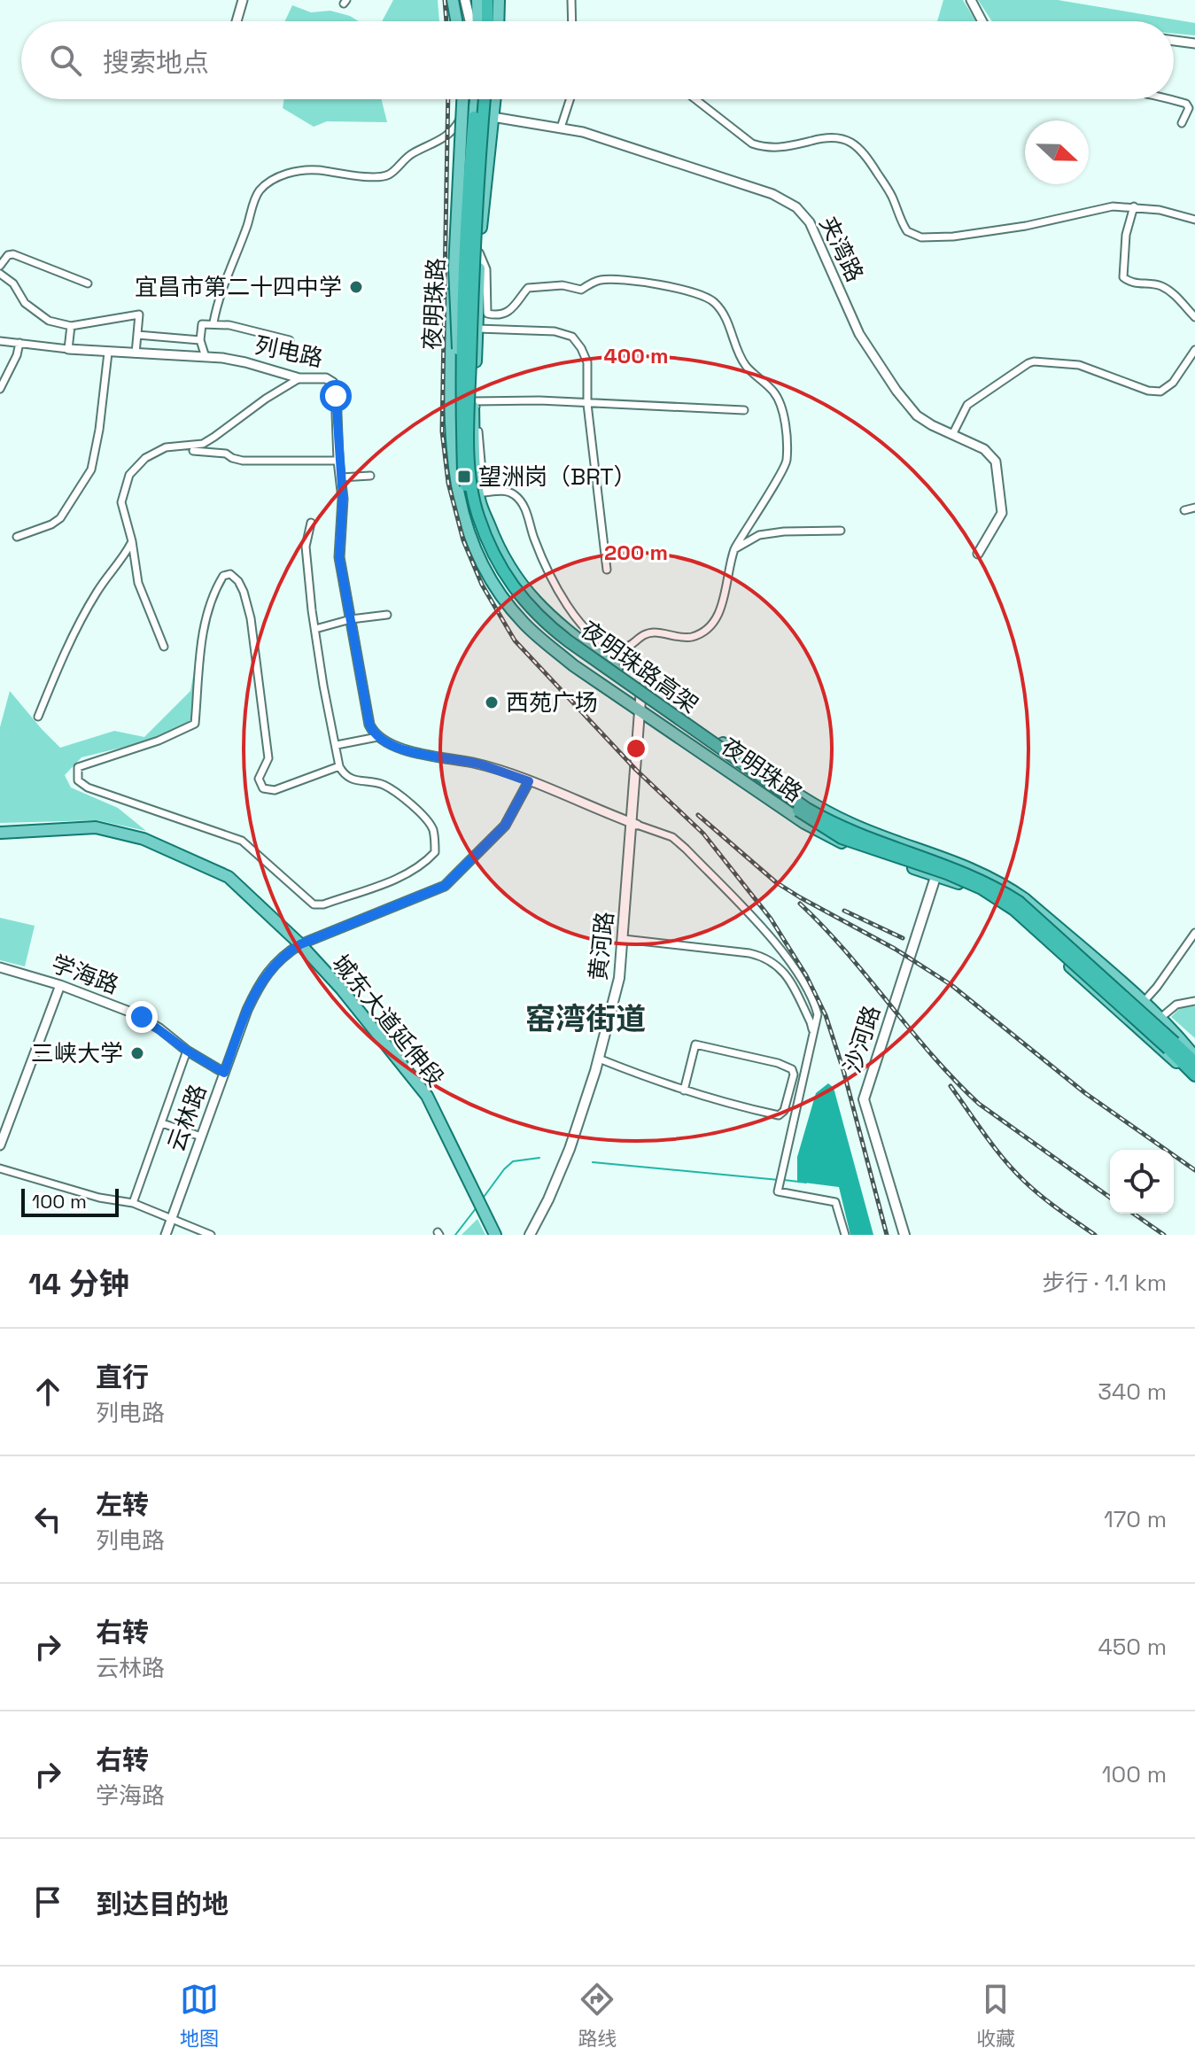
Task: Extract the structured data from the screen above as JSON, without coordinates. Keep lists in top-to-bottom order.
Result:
{
  "streets": {
    "highway": ["夜明珠路高架"],
    "main road": [
      "夜明珠路",
      "黄河路",
      "城东大道延伸段",
      "沙河路"
    ],
    "street": [
      "夹湾路",
      "列电路",
      "学海路",
      "云林路"
    ]
  },
  "crossings": [
    ["夹湾路", "夜明珠路"],
    ["夜明珠路", "夜明珠路高架"],
    ["夜明珠路", "黄河路"],
    ["夜明珠路", "沙河路"],
    ["学海路", "云林路"],
    ["城东大道延伸段", "云林路"]
  ],
  "districts": ["窑湾街道"],
  "places": {
    "other": ["宜昌市第二十四中学", "西苑广场", "三峡大学"],
    "transit": ["望洲岗（BRT）"]
  },
  "scale_bar": "100 m",
  "north": "right",
  "page": {
    "search": "搜索地点",
    "scale": "100 m",
    "heading": ["14 分钟", "步行 · 1.1 km"],
    "list": [
      ["直行", "列电路", "340 m"],
      ["左转", "列电路", "170 m"],
      ["右转", "云林路", "450 m"],
      ["右转", "学海路", "100 m"],
      "到达目的地"
    ],
    "nav": ["地图", "路线", "收藏"]
  },
  "rings": ["400 m", "200 m"]
}
